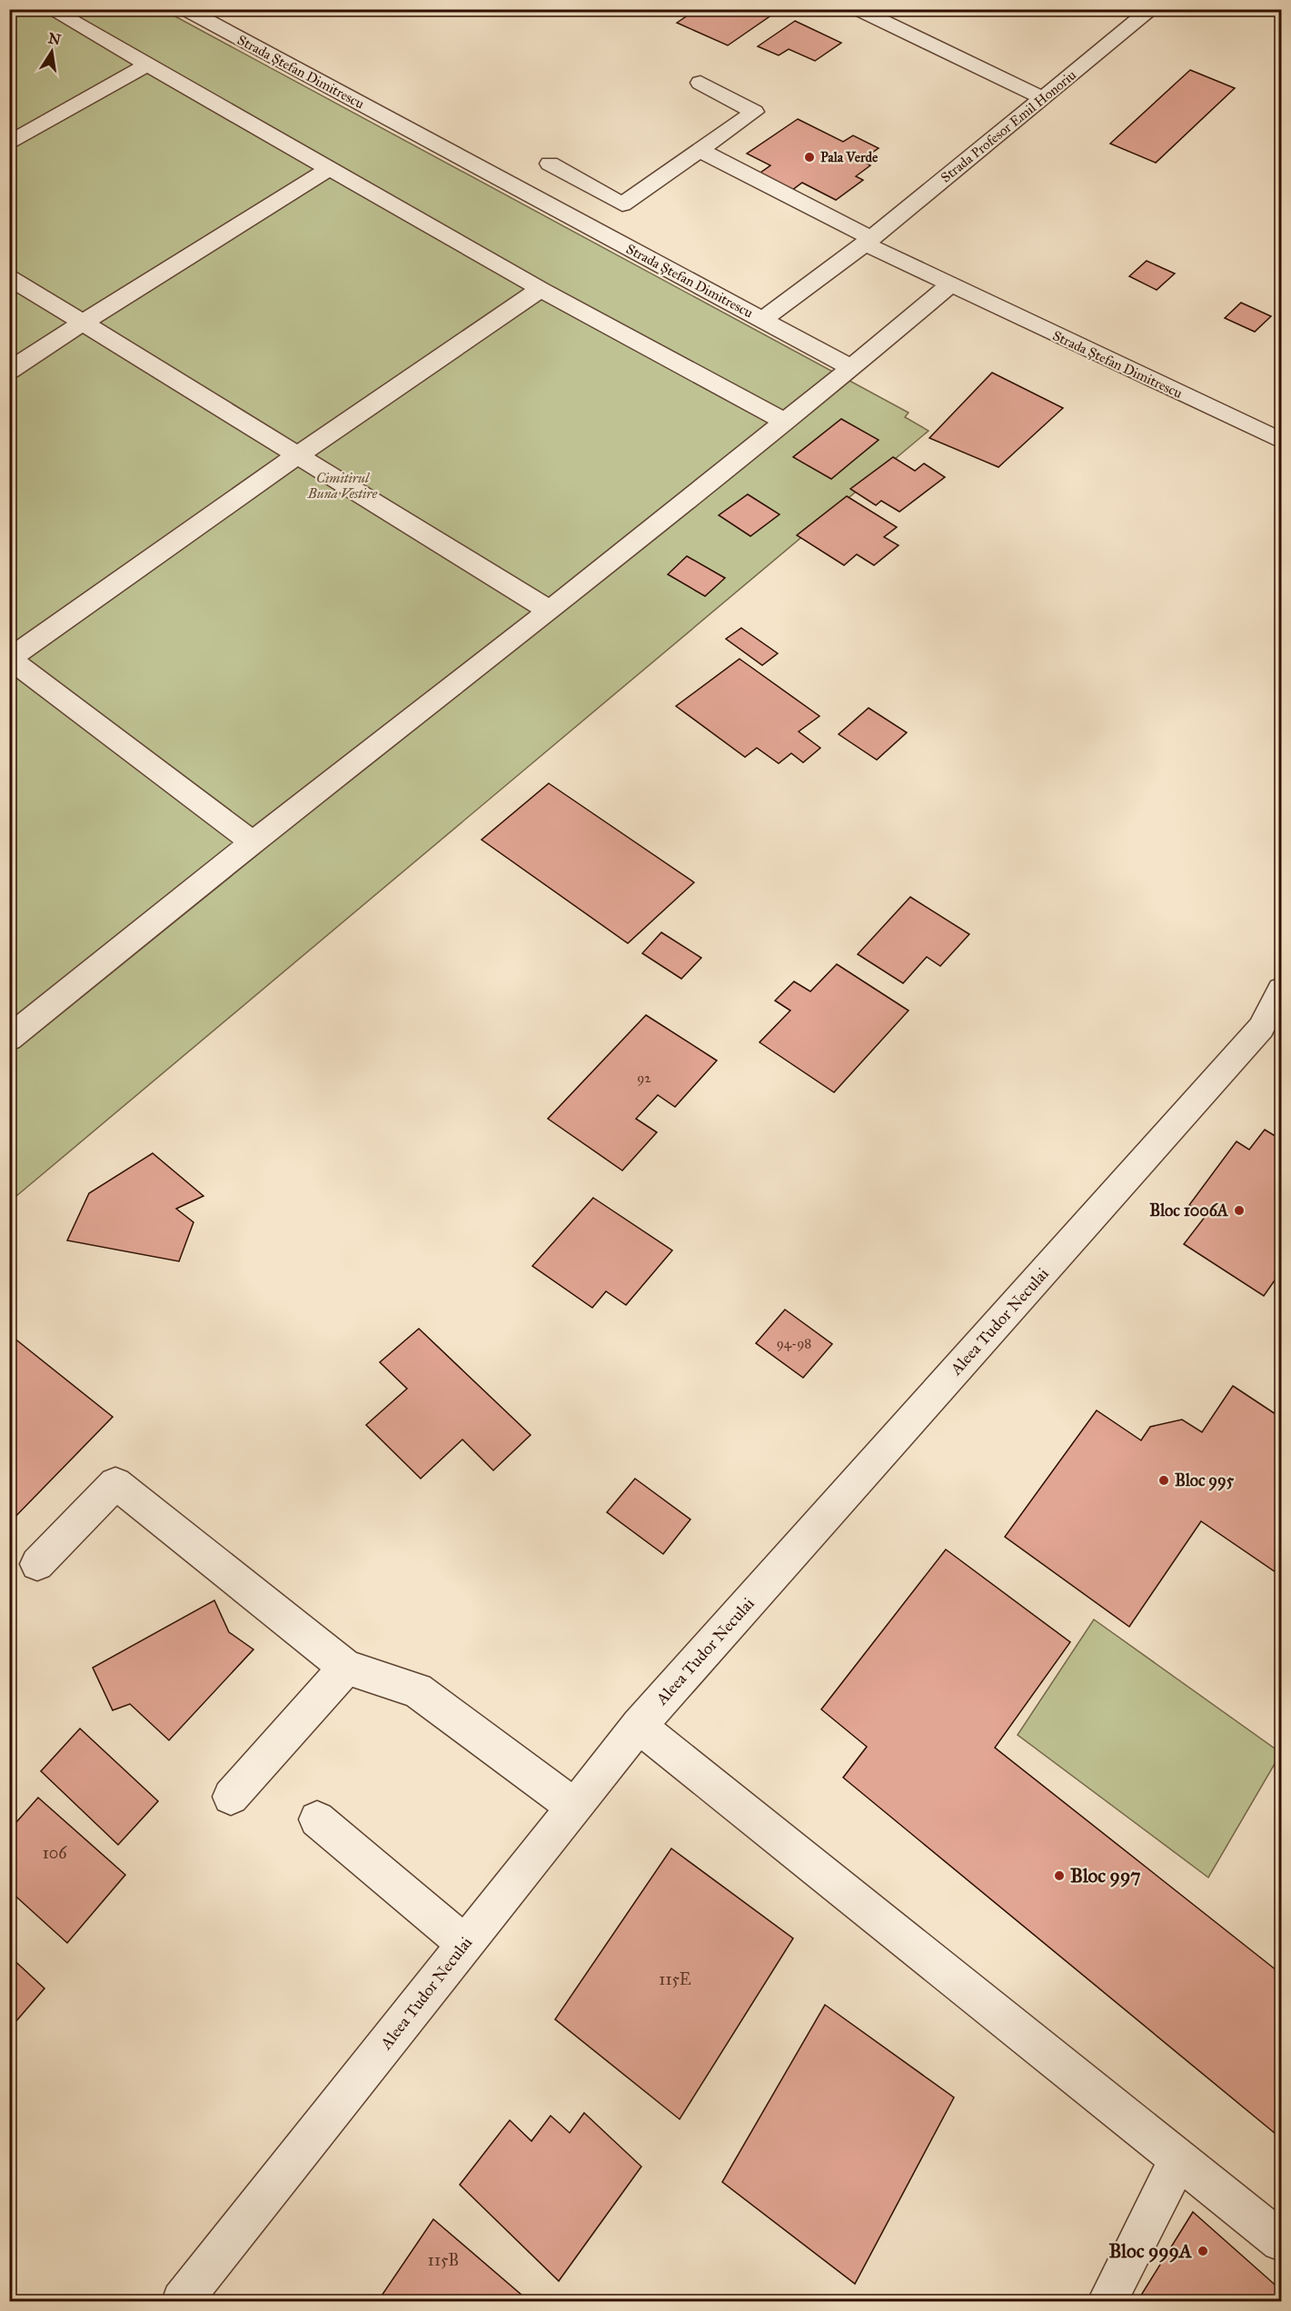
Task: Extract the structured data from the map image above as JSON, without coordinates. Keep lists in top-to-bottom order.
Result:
{
  "streets": {
    "street": ["Strada Ștefan Dimitrescu", "Strada Profesor Emil Honoriu", "Aleea Tudor Neculai"]
  },
  "crossings": [
    ["Strada Ștefan Dimitrescu", "Strada Profesor Emil Honoriu"]
  ],
  "parks": ["Cimitirul Buna Vestire"],
  "places": [
    "Pala Verde",
    "Bloc 1006A",
    "Bloc 995",
    "Bloc 997",
    "Bloc 999A"
  ],
  "house_numbers": [
    "92",
    "94-98",
    "106",
    "115E",
    "115B"
  ],
  "north": "top"
}
